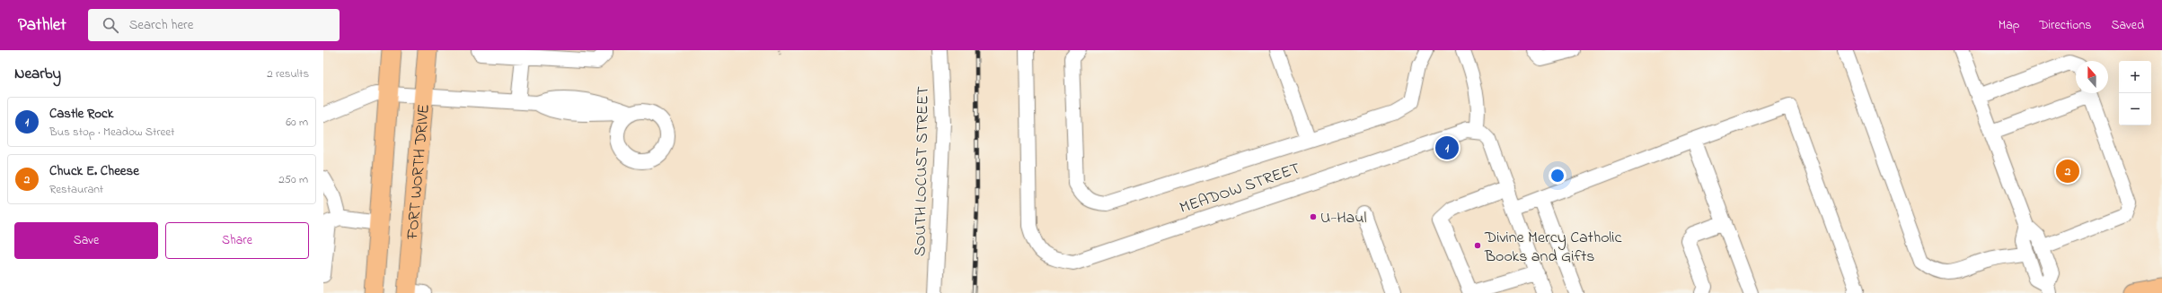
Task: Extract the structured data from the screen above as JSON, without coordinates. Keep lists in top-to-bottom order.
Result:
{
  "streets": {
    "main road": ["FORT WORTH DRIVE"],
    "street": ["SOUTH LOCUST STREET", "MEADOW STREET"]
  },
  "places": ["U-Haul", "Divine Mercy Catholic Books and Gifts"],
  "north": "top",
  "page": {
    "header": "Pathlet",
    "search": "Search here",
    "nav": ["Map", "Directions", "Saved"],
    "heading": ["Nearby", "2 results"],
    "map_buttons": ["+", "−"],
    "list": [
      {
        "mark": "1",
        "name": "Castle Rock",
        "note": "Bus stop · Meadow Street",
        "value": "60 m"
      },
      {
        "mark": "2",
        "name": "Chuck E. Cheese",
        "note": "Restaurant",
        "value": "250 m"
      }
    ],
    "pins": ["1", "2"],
    "buttons": ["Save", "Share"]
  }
}
